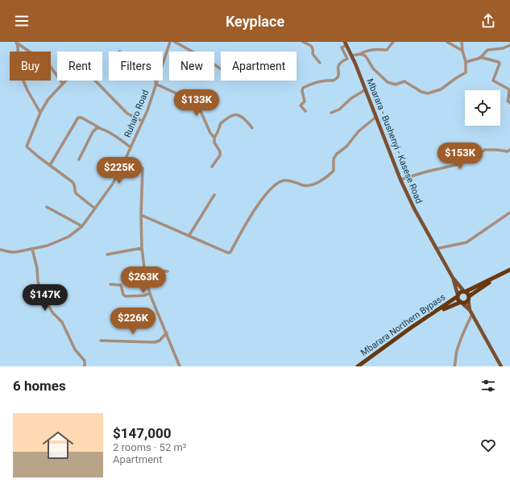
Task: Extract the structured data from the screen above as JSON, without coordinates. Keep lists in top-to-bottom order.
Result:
{
  "streets": {
    "highway": ["Mbarara Northern Bypass"],
    "main road": ["Mbarara - Bushenyi - Kasese Road"],
    "street": ["Ruharo Road"]
  },
  "crossings": [
    ["Mbarara - Bushenyi - Kasese Road", "Mbarara Northern Bypass"]
  ],
  "page": {
    "header": "Keyplace",
    "chip": [
      "Buy",
      "Rent",
      "Filters",
      "New",
      "Apartment"
    ],
    "price": [
      "$133K",
      "$153K",
      "$225K",
      "$263K",
      "$147K",
      "$226K"
    ],
    "heading": "6 homes",
    "list": [
      {
        "name": "$147,000",
        "note": "2 rooms · 52 m² · Apartment"
      }
    ]
  }
}
